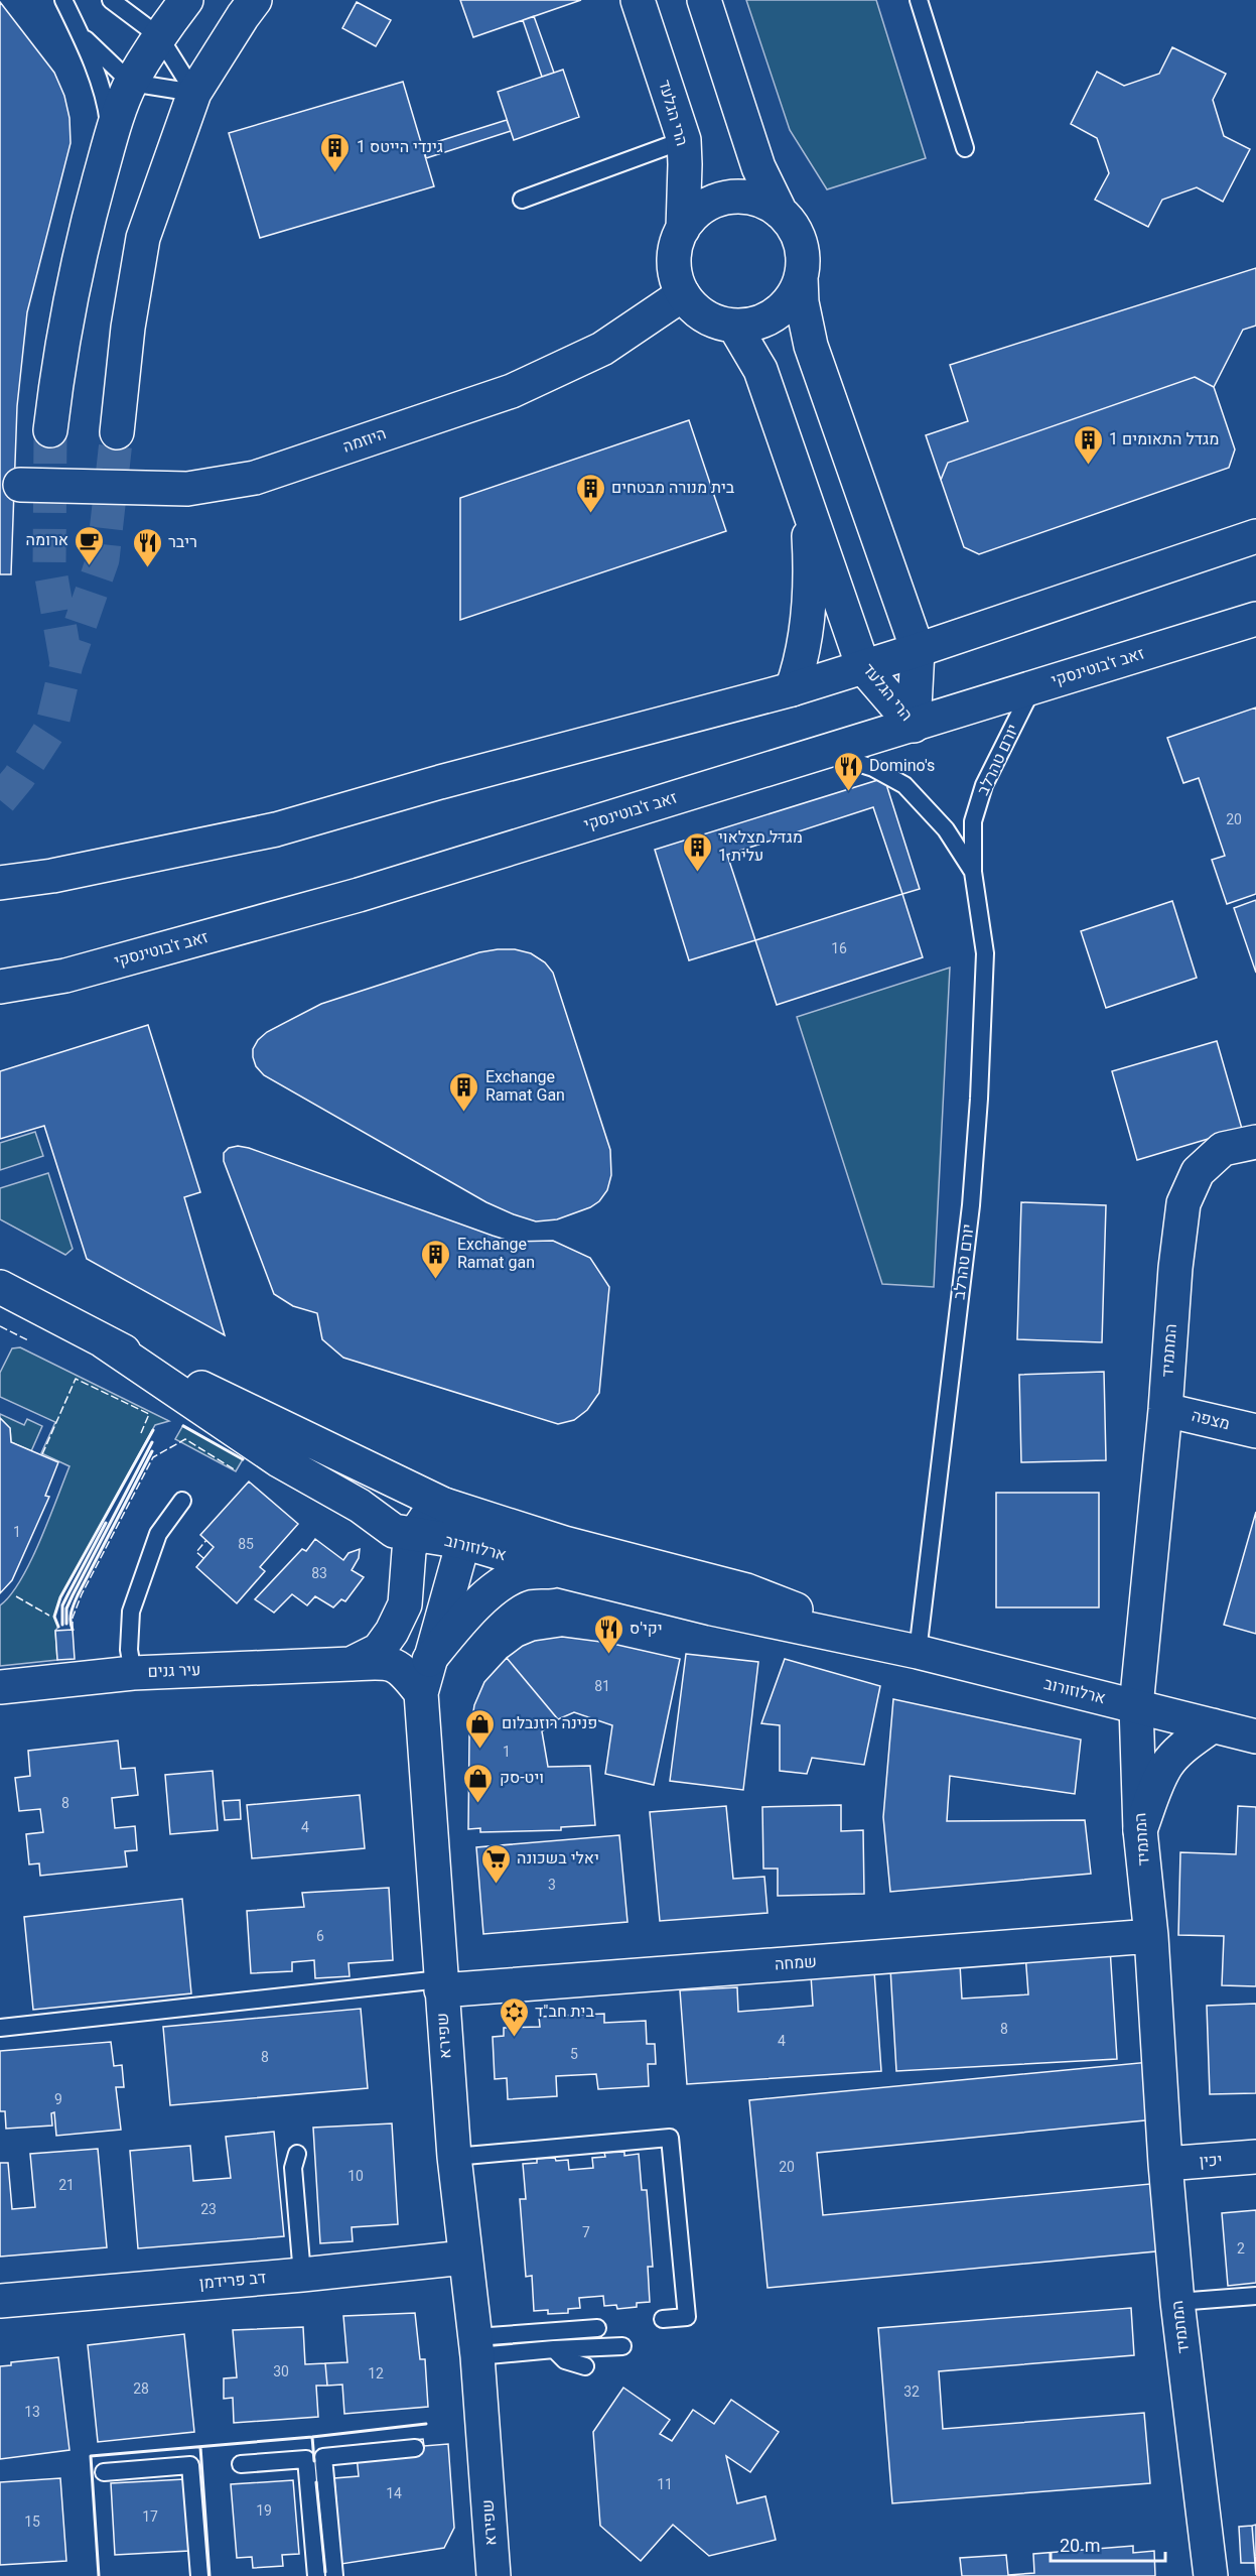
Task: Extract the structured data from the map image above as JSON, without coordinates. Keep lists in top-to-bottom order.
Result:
{
  "streets": {
    "street": [
      "הרי הגלעד",
      "היוזמה",
      "זאב ז'בוטינסקי",
      "המתמיד",
      "מצפה",
      "ארלוזורוב",
      "עיר גנים",
      "שמחה",
      "שפירא",
      "יכין",
      "דב פרידמן"
    ],
    "lane": ["יורם טהרלב"]
  },
  "crossings": [
    ["הרי הגלעד", "היוזמה"],
    ["הרי הגלעד", "זאב ז'בוטינסקי"],
    ["זאב ז'בוטינסקי", "יורם טהרלב"],
    ["יורם טהרלב", "ארלוזורוב"],
    ["המתמיד", "מצפה"],
    ["המתמיד", "ארלוזורוב"],
    ["המתמיד", "שמחה"],
    ["המתמיד", "יכין"],
    ["ארלוזורוב", "עיר גנים"],
    ["ארלוזורוב", "שפירא"],
    ["עיר גנים", "שפירא"],
    ["שמחה", "שפירא"],
    ["שפירא", "דב פרידמן"]
  ],
  "places": {
    "building": [
      "גינדי הייטס 1",
      "מגדל התאומים 1",
      "בית מנורה מבטחים",
      "מגדל מצלאוי עלית 1",
      "Exchange Ramat Gan",
      "Exchange Ramat gan"
    ],
    "cafe": ["ארומה"],
    "restaurant": ["ריבר", "Domino's", "יקי'ס"],
    "shop": ["פנינה רוזנבלום", "ויט-סק"],
    "supermarket": ["יאלי בשכונה"],
    "synagogue": ["בית חב\"ד"]
  },
  "house_numbers": [
    "20",
    "16",
    "1",
    "85",
    "83",
    "81",
    "1",
    "8",
    "4",
    "3",
    "6",
    "8",
    "4",
    "5",
    "8",
    "9",
    "20",
    "10",
    "21",
    "23",
    "7",
    "2",
    "30",
    "12",
    "28",
    "32",
    "13",
    "11",
    "14",
    "19",
    "17",
    "15"
  ],
  "scale_bar": "20 m"
}
